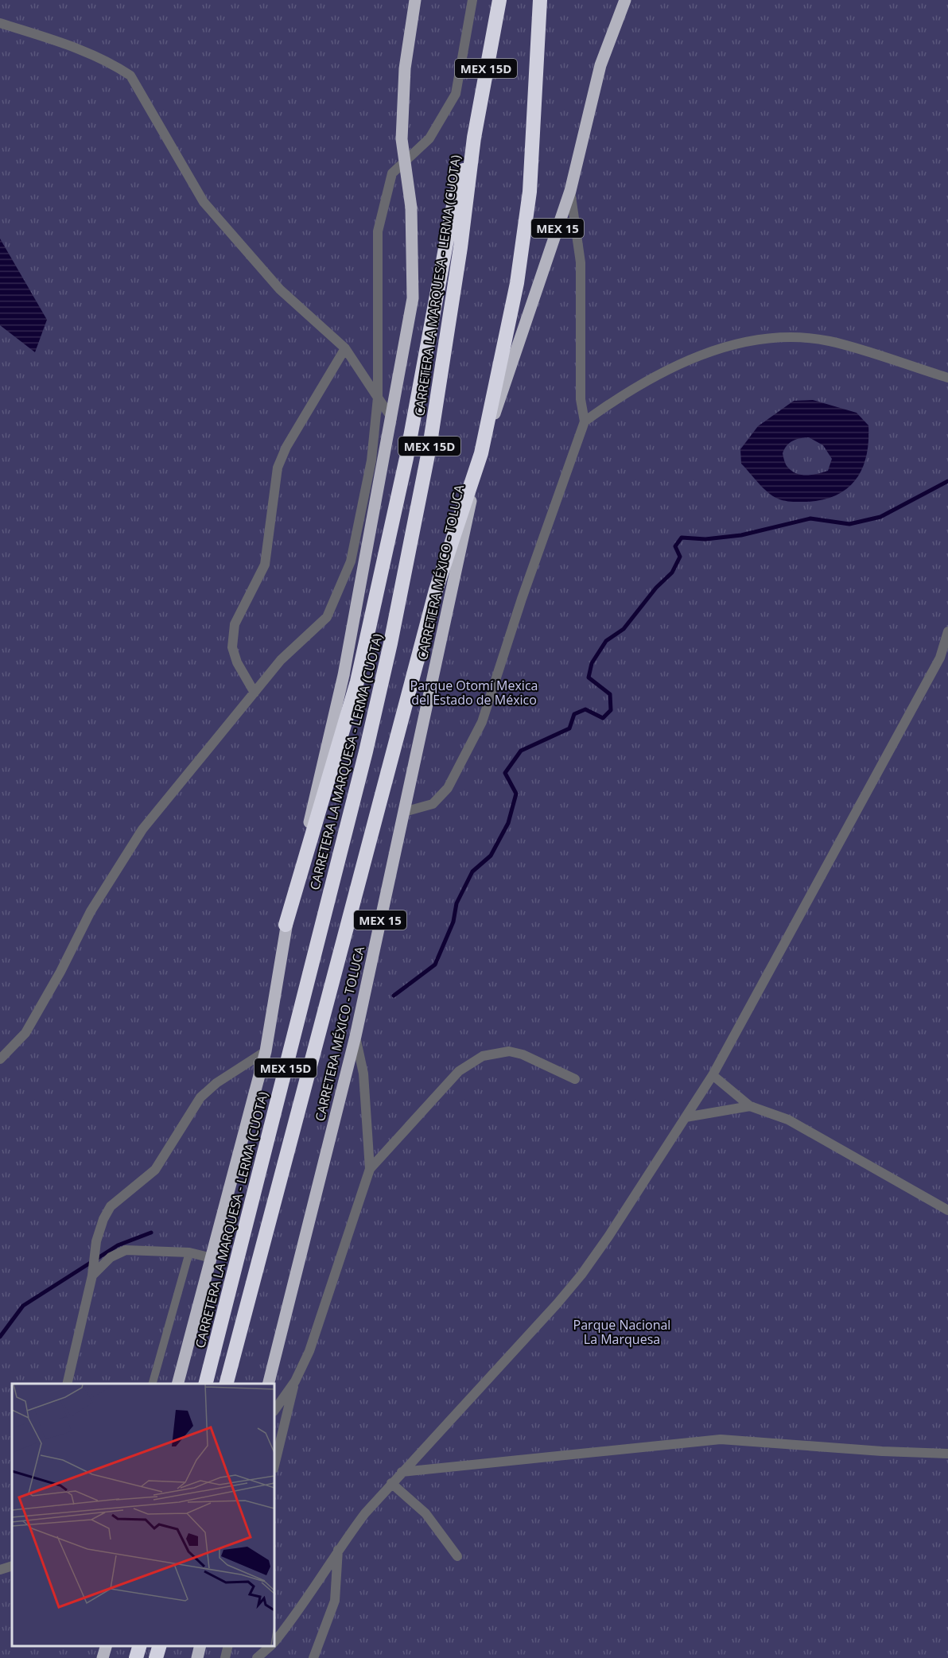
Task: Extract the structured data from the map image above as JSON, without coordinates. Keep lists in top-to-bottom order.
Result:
{
  "streets": {
    "highway": ["MEX 15D", "CARRETERA LA MARQUESA - LERMA (CUOTA)"],
    "main road": ["MEX 15", "CARRETERA MÉXICO - TOLUCA"]
  },
  "crossings": [
    ["MEX 15D", "CARRETERA LA MARQUESA - LERMA (CUOTA)"],
    ["MEX 15D", "CARRETERA MÉXICO - TOLUCA"]
  ],
  "parks": ["Parque Otomí Mexica del Estado de México", "Parque Nacional La Marquesa"]
}
